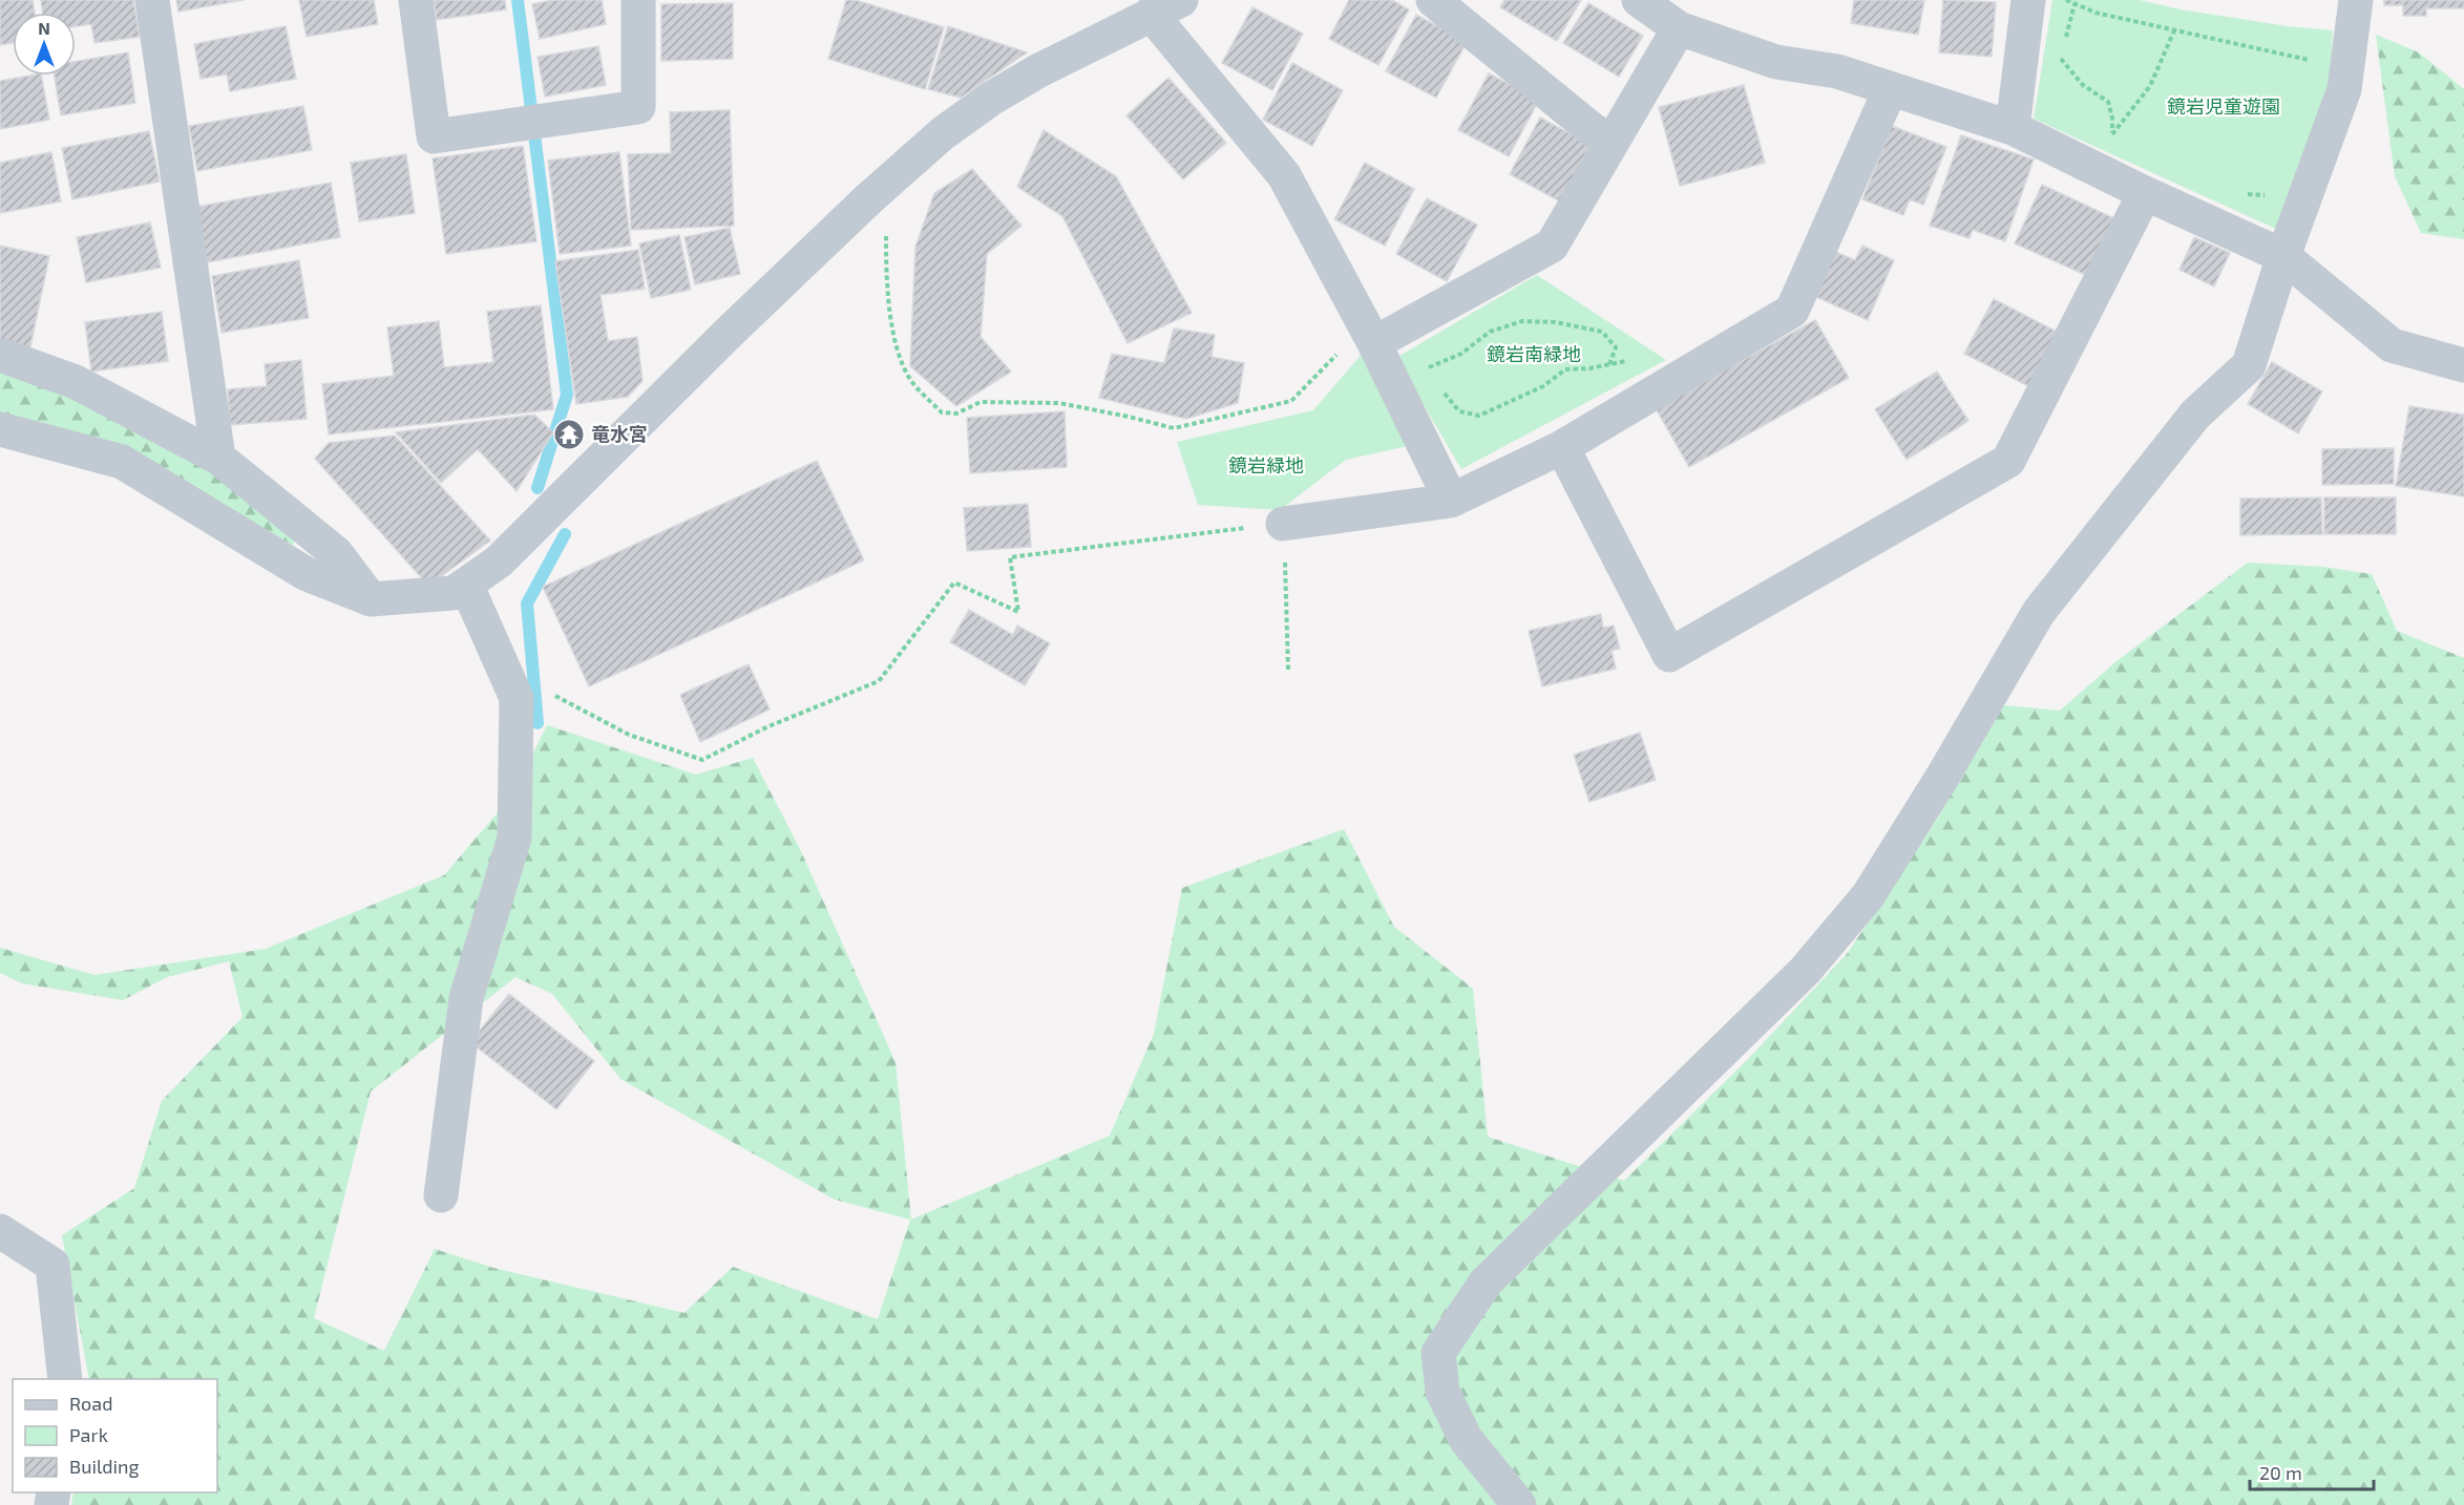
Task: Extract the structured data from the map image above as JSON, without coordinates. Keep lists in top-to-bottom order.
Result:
{
  "parks": ["鏡岩児童遊園", "鏡岩南緑地", "鏡岩緑地"],
  "places": {
    "temple": ["竜水宮"]
  },
  "legend": ["Road", "Park", "Building"],
  "scale_bar": "20 m",
  "north": "top"
}
